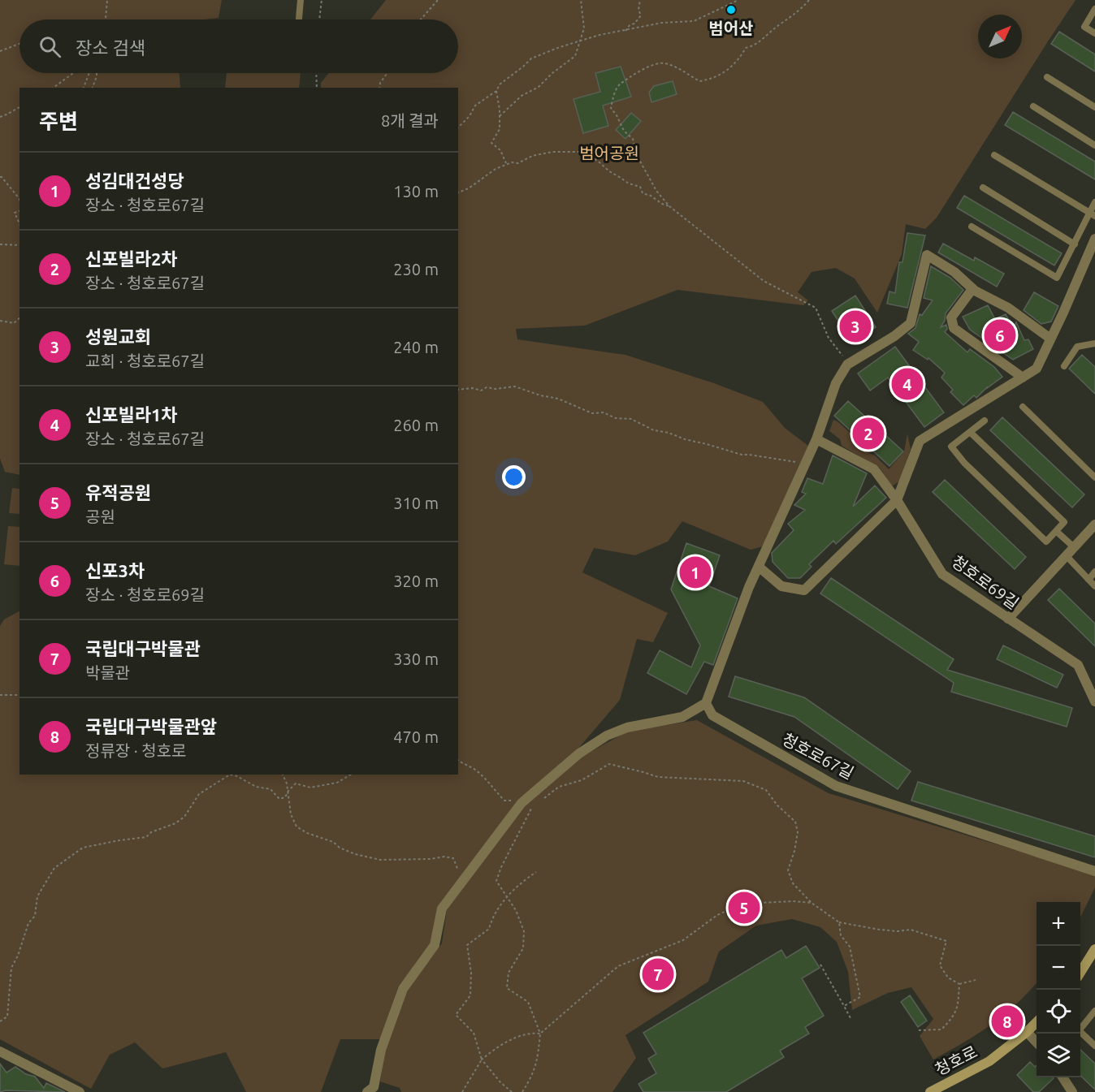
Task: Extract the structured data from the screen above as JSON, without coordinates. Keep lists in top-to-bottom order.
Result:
{
  "streets": {
    "main road": ["청호로"],
    "street": ["청호로69길", "청호로67길"]
  },
  "parks": ["범어공원"],
  "places": ["범어산"],
  "north": "top right",
  "page": {
    "search": "장소 검색",
    "heading": ["주변", "8개 결과"],
    "list": [
      {
        "mark": "1",
        "name": "성김대건성당",
        "note": "장소 · 청호로67길",
        "value": "130 m"
      },
      {
        "mark": "2",
        "name": "신포빌라2차",
        "note": "장소 · 청호로67길",
        "value": "230 m"
      },
      {
        "mark": "3",
        "name": "성원교회",
        "note": "교회 · 청호로67길",
        "value": "240 m"
      },
      {
        "mark": "4",
        "name": "신포빌라1차",
        "note": "장소 · 청호로67길",
        "value": "260 m"
      },
      {
        "mark": "5",
        "name": "유적공원",
        "note": "공원",
        "value": "310 m"
      },
      {
        "mark": "6",
        "name": "신포3차",
        "note": "장소 · 청호로69길",
        "value": "320 m"
      },
      {
        "mark": "7",
        "name": "국립대구박물관",
        "note": "박물관",
        "value": "330 m"
      },
      {
        "mark": "8",
        "name": "국립대구박물관앞",
        "note": "정류장 · 청호로",
        "value": "470 m"
      }
    ],
    "pins": [
      "3",
      "6",
      "4",
      "2",
      "1",
      "5",
      "7",
      "8"
    ],
    "map_buttons": ["+", "−"]
  }
}
